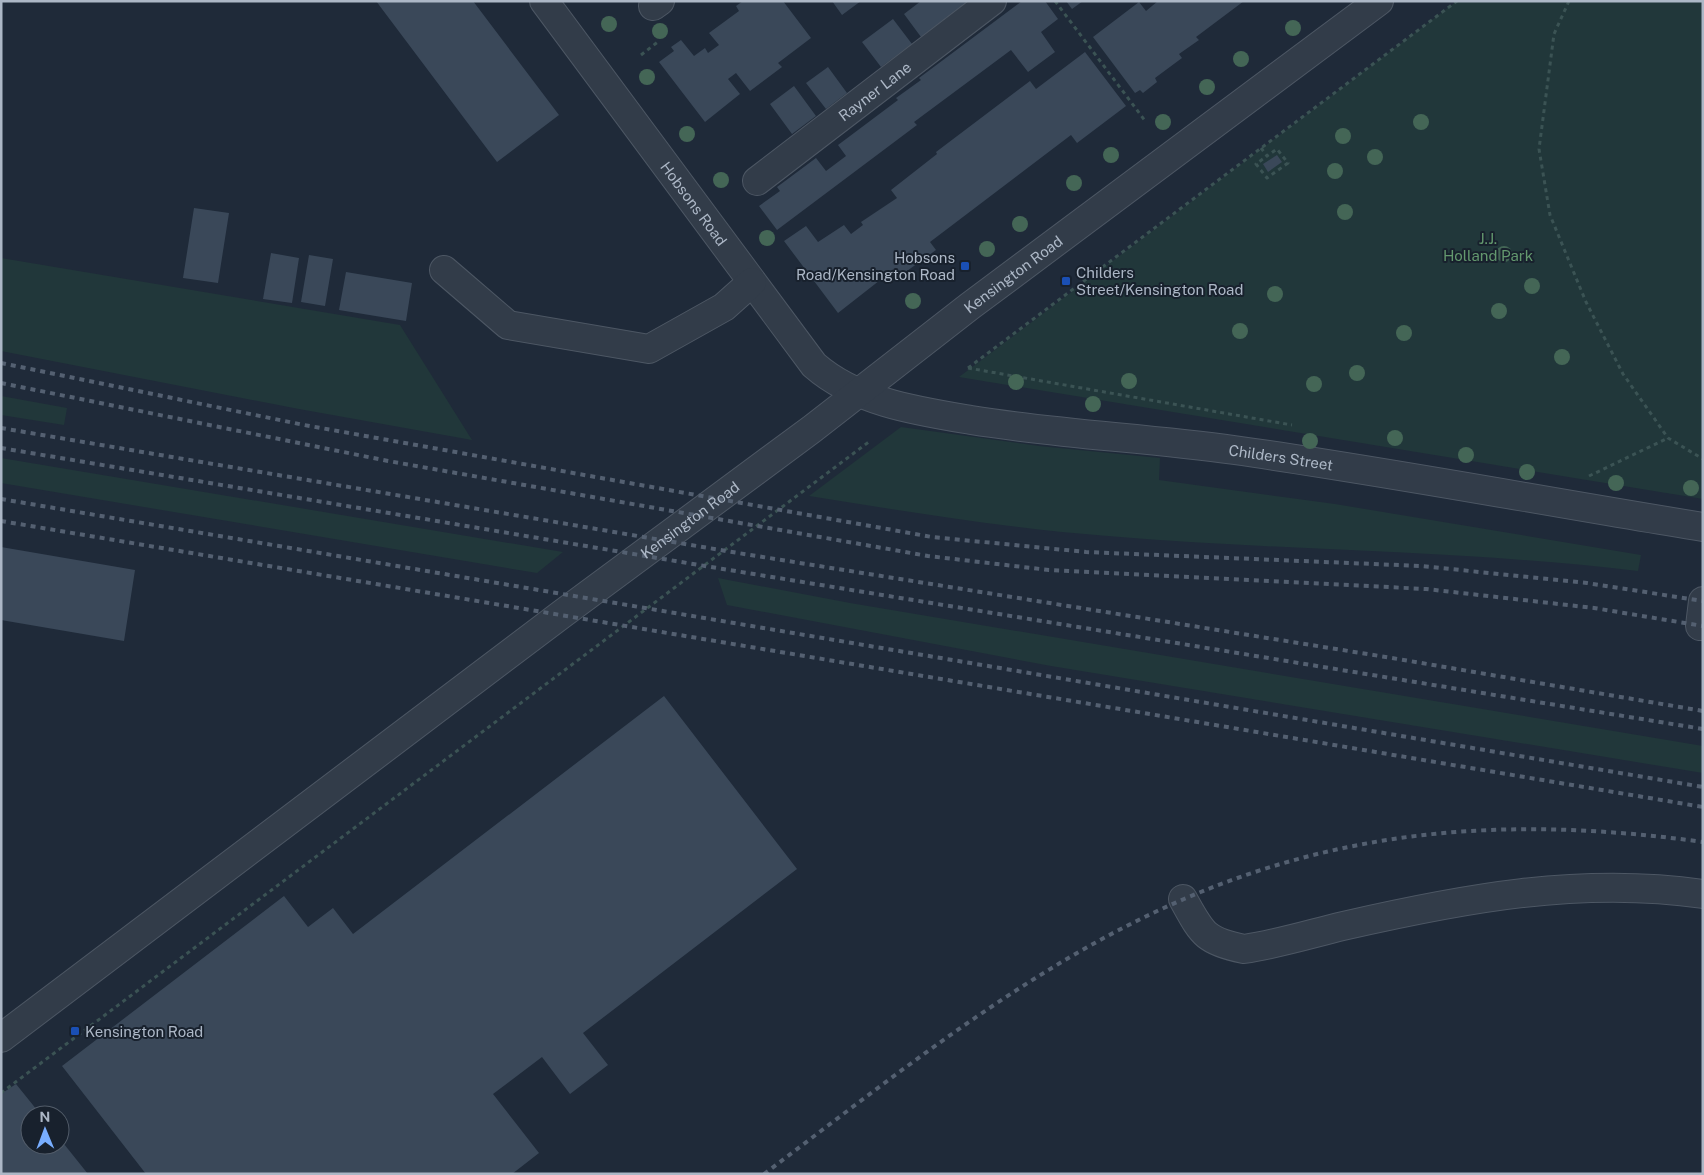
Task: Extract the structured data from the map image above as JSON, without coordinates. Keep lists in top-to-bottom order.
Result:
{
  "streets": {
    "street": [
      "Rayner Lane",
      "Hobsons Road",
      "Kensington Road",
      "Childers Street"
    ]
  },
  "crossings": [
    ["Hobsons Road", "Kensington Road"],
    ["Hobsons Road", "Childers Street"],
    ["Kensington Road", "Childers Street"]
  ],
  "parks": ["J.J. Holland Park"],
  "places": {
    "transit": ["Hobsons Road/Kensington Road", "Childers Street/Kensington Road", "Kensington Road"]
  },
  "north": "top"
}
